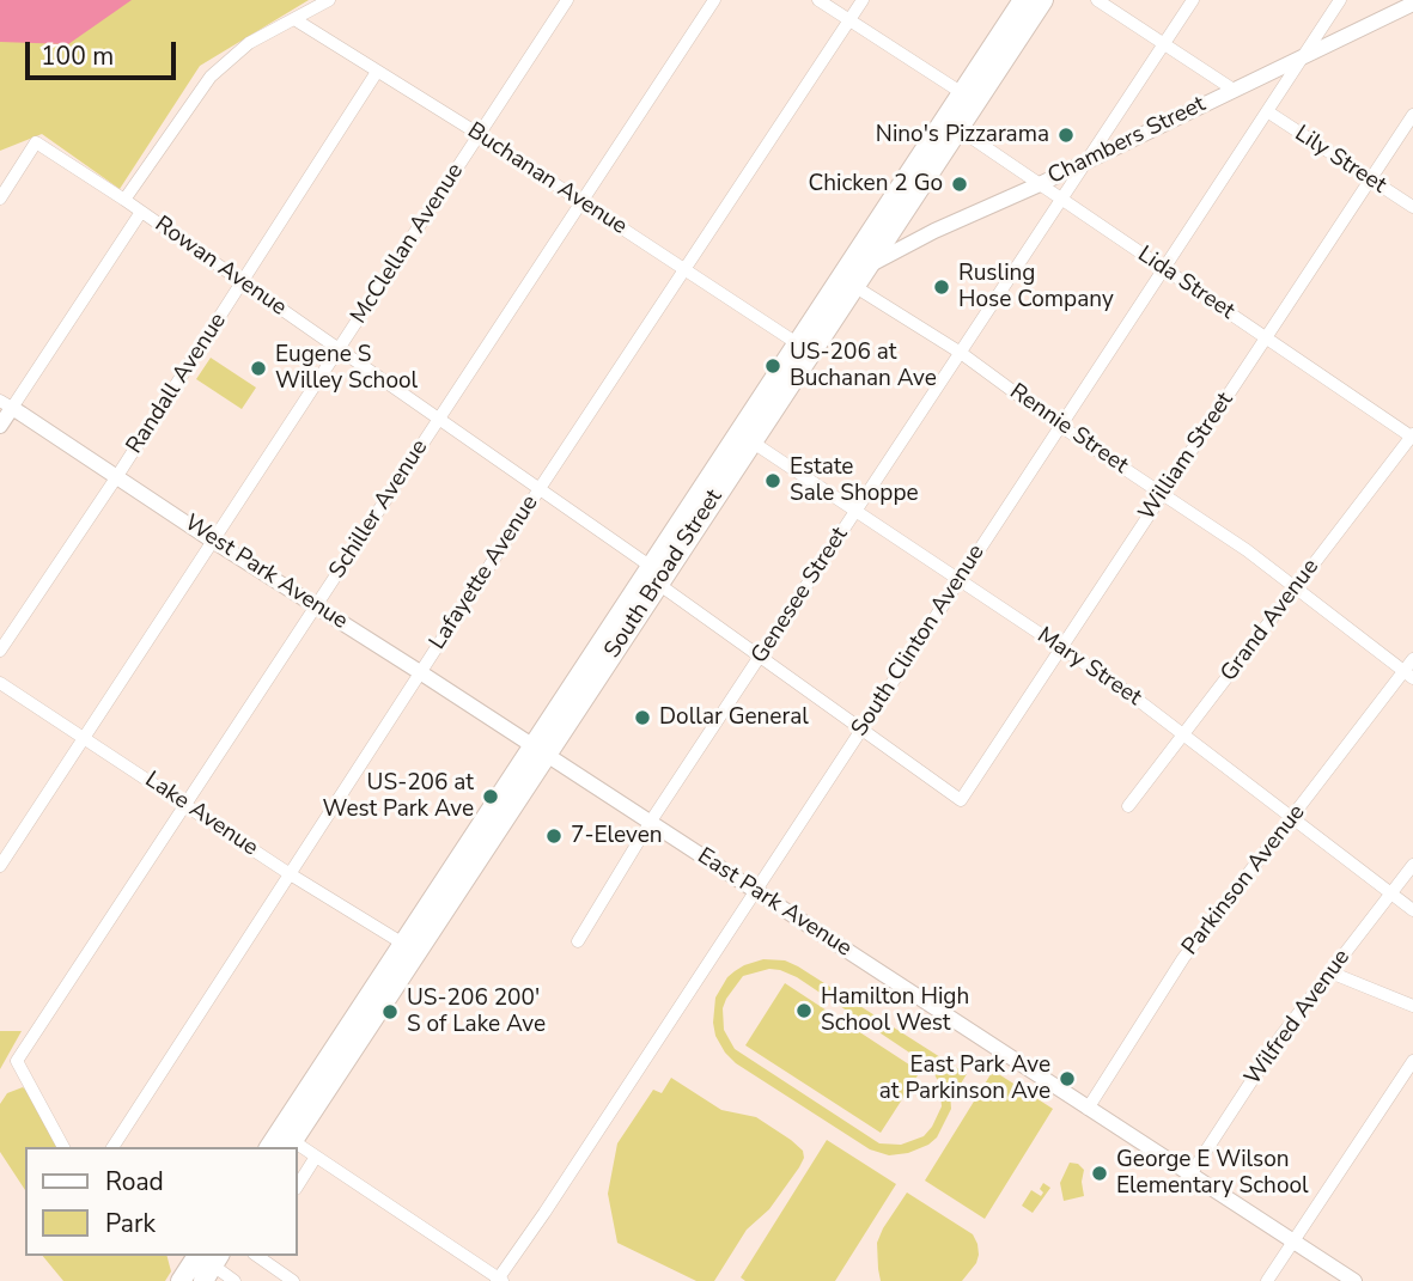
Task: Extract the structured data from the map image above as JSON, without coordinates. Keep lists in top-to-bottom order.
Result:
{
  "streets": {
    "main road": ["South Broad Street"],
    "street": [
      "Chambers Street",
      "Lily Street",
      "Buchanan Avenue",
      "McClellan Avenue",
      "Rowan Avenue",
      "Lida Street",
      "Randall Avenue",
      "Rennie Street",
      "William Street",
      "Schiller Avenue",
      "West Park Avenue",
      "Lafayette Avenue",
      "Genesee Street",
      "Grand Avenue",
      "South Clinton Avenue",
      "Mary Street",
      "Lake Avenue",
      "Parkinson Avenue",
      "East Park Avenue",
      "Wilfred Avenue"
    ]
  },
  "crossings": [
    ["Chambers Street", "Lida Street"],
    ["Chambers Street", "South Broad Street"],
    ["Chambers Street", "Genesee Street"],
    ["Chambers Street", "South Clinton Avenue"],
    ["Lily Street", "William Street"],
    ["Lily Street", "South Clinton Avenue"],
    ["Buchanan Avenue", "McClellan Avenue"],
    ["Buchanan Avenue", "Randall Avenue"],
    ["Buchanan Avenue", "Schiller Avenue"],
    ["Buchanan Avenue", "Lafayette Avenue"],
    ["Buchanan Avenue", "South Broad Street"],
    ["McClellan Avenue", "Rowan Avenue"],
    ["McClellan Avenue", "West Park Avenue"],
    ["McClellan Avenue", "Lake Avenue"],
    ["Rowan Avenue", "Randall Avenue"],
    ["Rowan Avenue", "William Street"],
    ["Rowan Avenue", "Schiller Avenue"],
    ["Rowan Avenue", "Lafayette Avenue"],
    ["Rowan Avenue", "South Broad Street"],
    ["Rowan Avenue", "Genesee Street"],
    ["Rowan Avenue", "South Clinton Avenue"],
    ["Lida Street", "William Street"],
    ["Lida Street", "South Broad Street"],
    ["Lida Street", "Genesee Street"],
    ["Lida Street", "Grand Avenue"],
    ["Lida Street", "South Clinton Avenue"],
    ["Randall Avenue", "West Park Avenue"],
    ["Rennie Street", "William Street"],
    ["Rennie Street", "South Broad Street"],
    ["Rennie Street", "Genesee Street"],
    ["Rennie Street", "Grand Avenue"],
    ["Rennie Street", "South Clinton Avenue"],
    ["Rennie Street", "Parkinson Avenue"],
    ["William Street", "Mary Street"],
    ["Schiller Avenue", "West Park Avenue"],
    ["Schiller Avenue", "Lake Avenue"],
    ["West Park Avenue", "Lafayette Avenue"],
    ["West Park Avenue", "South Broad Street"],
    ["West Park Avenue", "East Park Avenue"],
    ["Lafayette Avenue", "Lake Avenue"],
    ["South Broad Street", "Mary Street"],
    ["South Broad Street", "Lake Avenue"],
    ["South Broad Street", "East Park Avenue"],
    ["Genesee Street", "Mary Street"],
    ["Genesee Street", "East Park Avenue"],
    ["Grand Avenue", "Mary Street"],
    ["South Clinton Avenue", "Mary Street"],
    ["South Clinton Avenue", "East Park Avenue"],
    ["Mary Street", "Parkinson Avenue"],
    ["Mary Street", "Wilfred Avenue"],
    ["Parkinson Avenue", "East Park Avenue"],
    ["East Park Avenue", "Wilfred Avenue"]
  ],
  "places": [
    "Nino's Pizzarama",
    "Chicken 2 Go",
    "Rusling Hose Company",
    "US-206 at Buchanan Ave",
    "Eugene S Willey School",
    "Estate Sale Shoppe",
    "Dollar General",
    "US-206 at West Park Ave",
    "7-Eleven",
    "Hamilton High School West",
    "US-206 200' S of Lake Ave",
    "East Park Ave at Parkinson Ave",
    "George E Wilson Elementary School"
  ],
  "legend": ["Road", "Park"],
  "scale_bar": "100 m"
}
